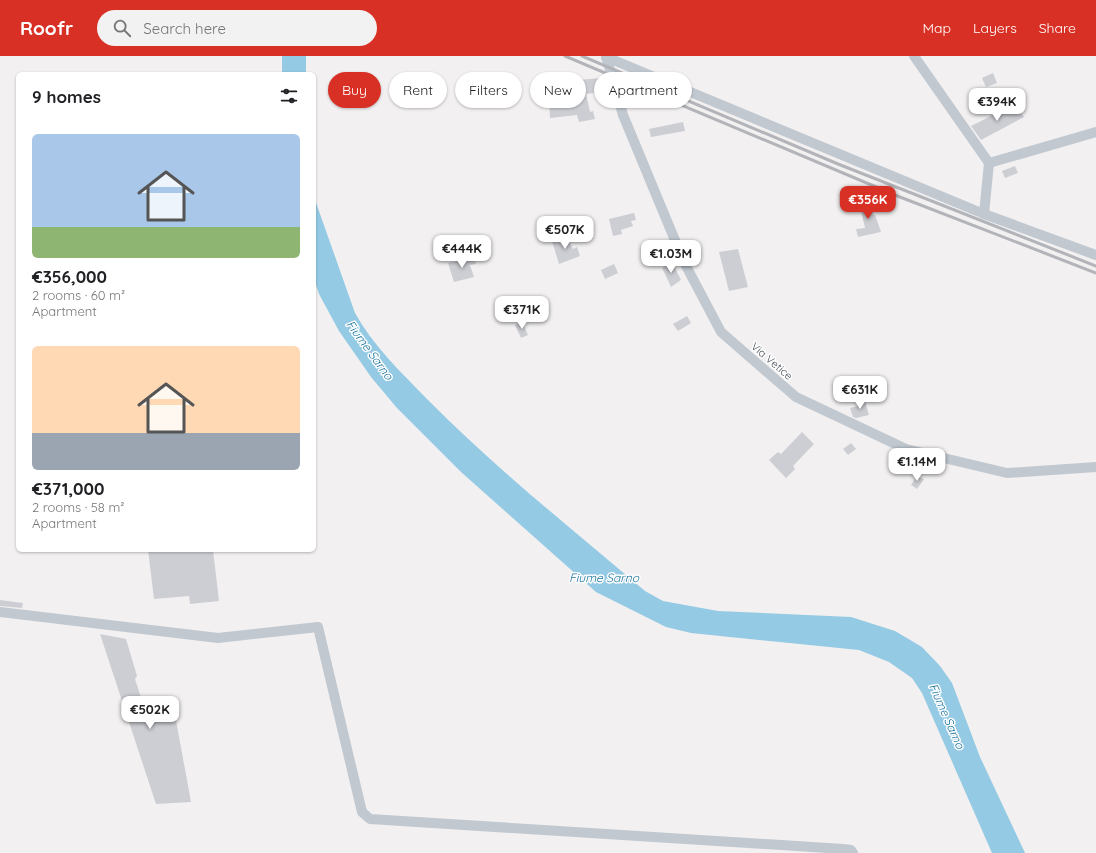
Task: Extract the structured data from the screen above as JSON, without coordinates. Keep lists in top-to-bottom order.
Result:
{
  "streets": {
    "street": ["Via Vetice"]
  },
  "water": ["Fiume Sarno"],
  "page": {
    "header": "Roofr",
    "search": "Search here",
    "nav": ["Map", "Layers", "Share"],
    "chip": [
      "Buy",
      "Rent",
      "Filters",
      "New",
      "Apartment"
    ],
    "heading": "9 homes",
    "price": [
      "€394K",
      "€356K",
      "€507K",
      "€444K",
      "€1.03M",
      "€371K",
      "€631K",
      "€1.14M",
      "€502K"
    ],
    "list": [
      {
        "name": "€356,000",
        "note": "2 rooms · 60 m² · Apartment"
      },
      {
        "name": "€371,000",
        "note": "2 rooms · 58 m² · Apartment"
      }
    ]
  }
}
